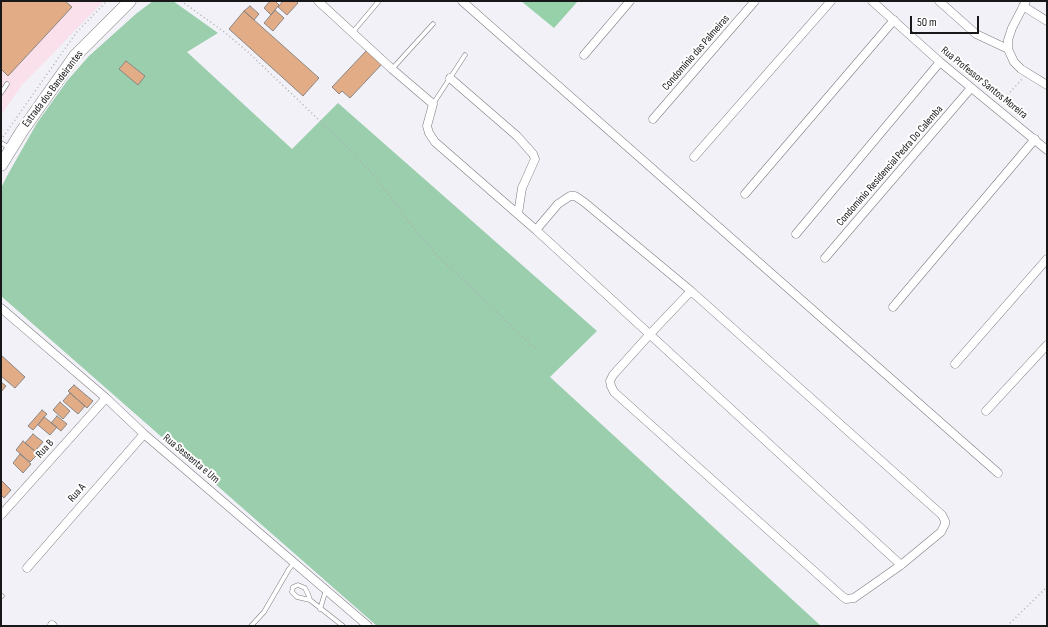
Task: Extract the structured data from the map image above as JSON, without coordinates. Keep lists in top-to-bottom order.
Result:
{
  "streets": {
    "main road": ["Estrada dos Bandeirantes"],
    "street": [
      "Condomínio das Palmeiras",
      "Rua Professor Santos Moreira",
      "Condominio Residencial Pedra Do Calemba",
      "Rua B",
      "Rua Sessenta e Um",
      "Rua A"
    ]
  },
  "crossings": [
    ["Rua Professor Santos Moreira", "Condominio Residencial Pedra Do Calemba"],
    ["Rua B", "Rua Sessenta e Um"],
    ["Rua Sessenta e Um", "Rua A"]
  ],
  "scale_bar": "50 m"
}
